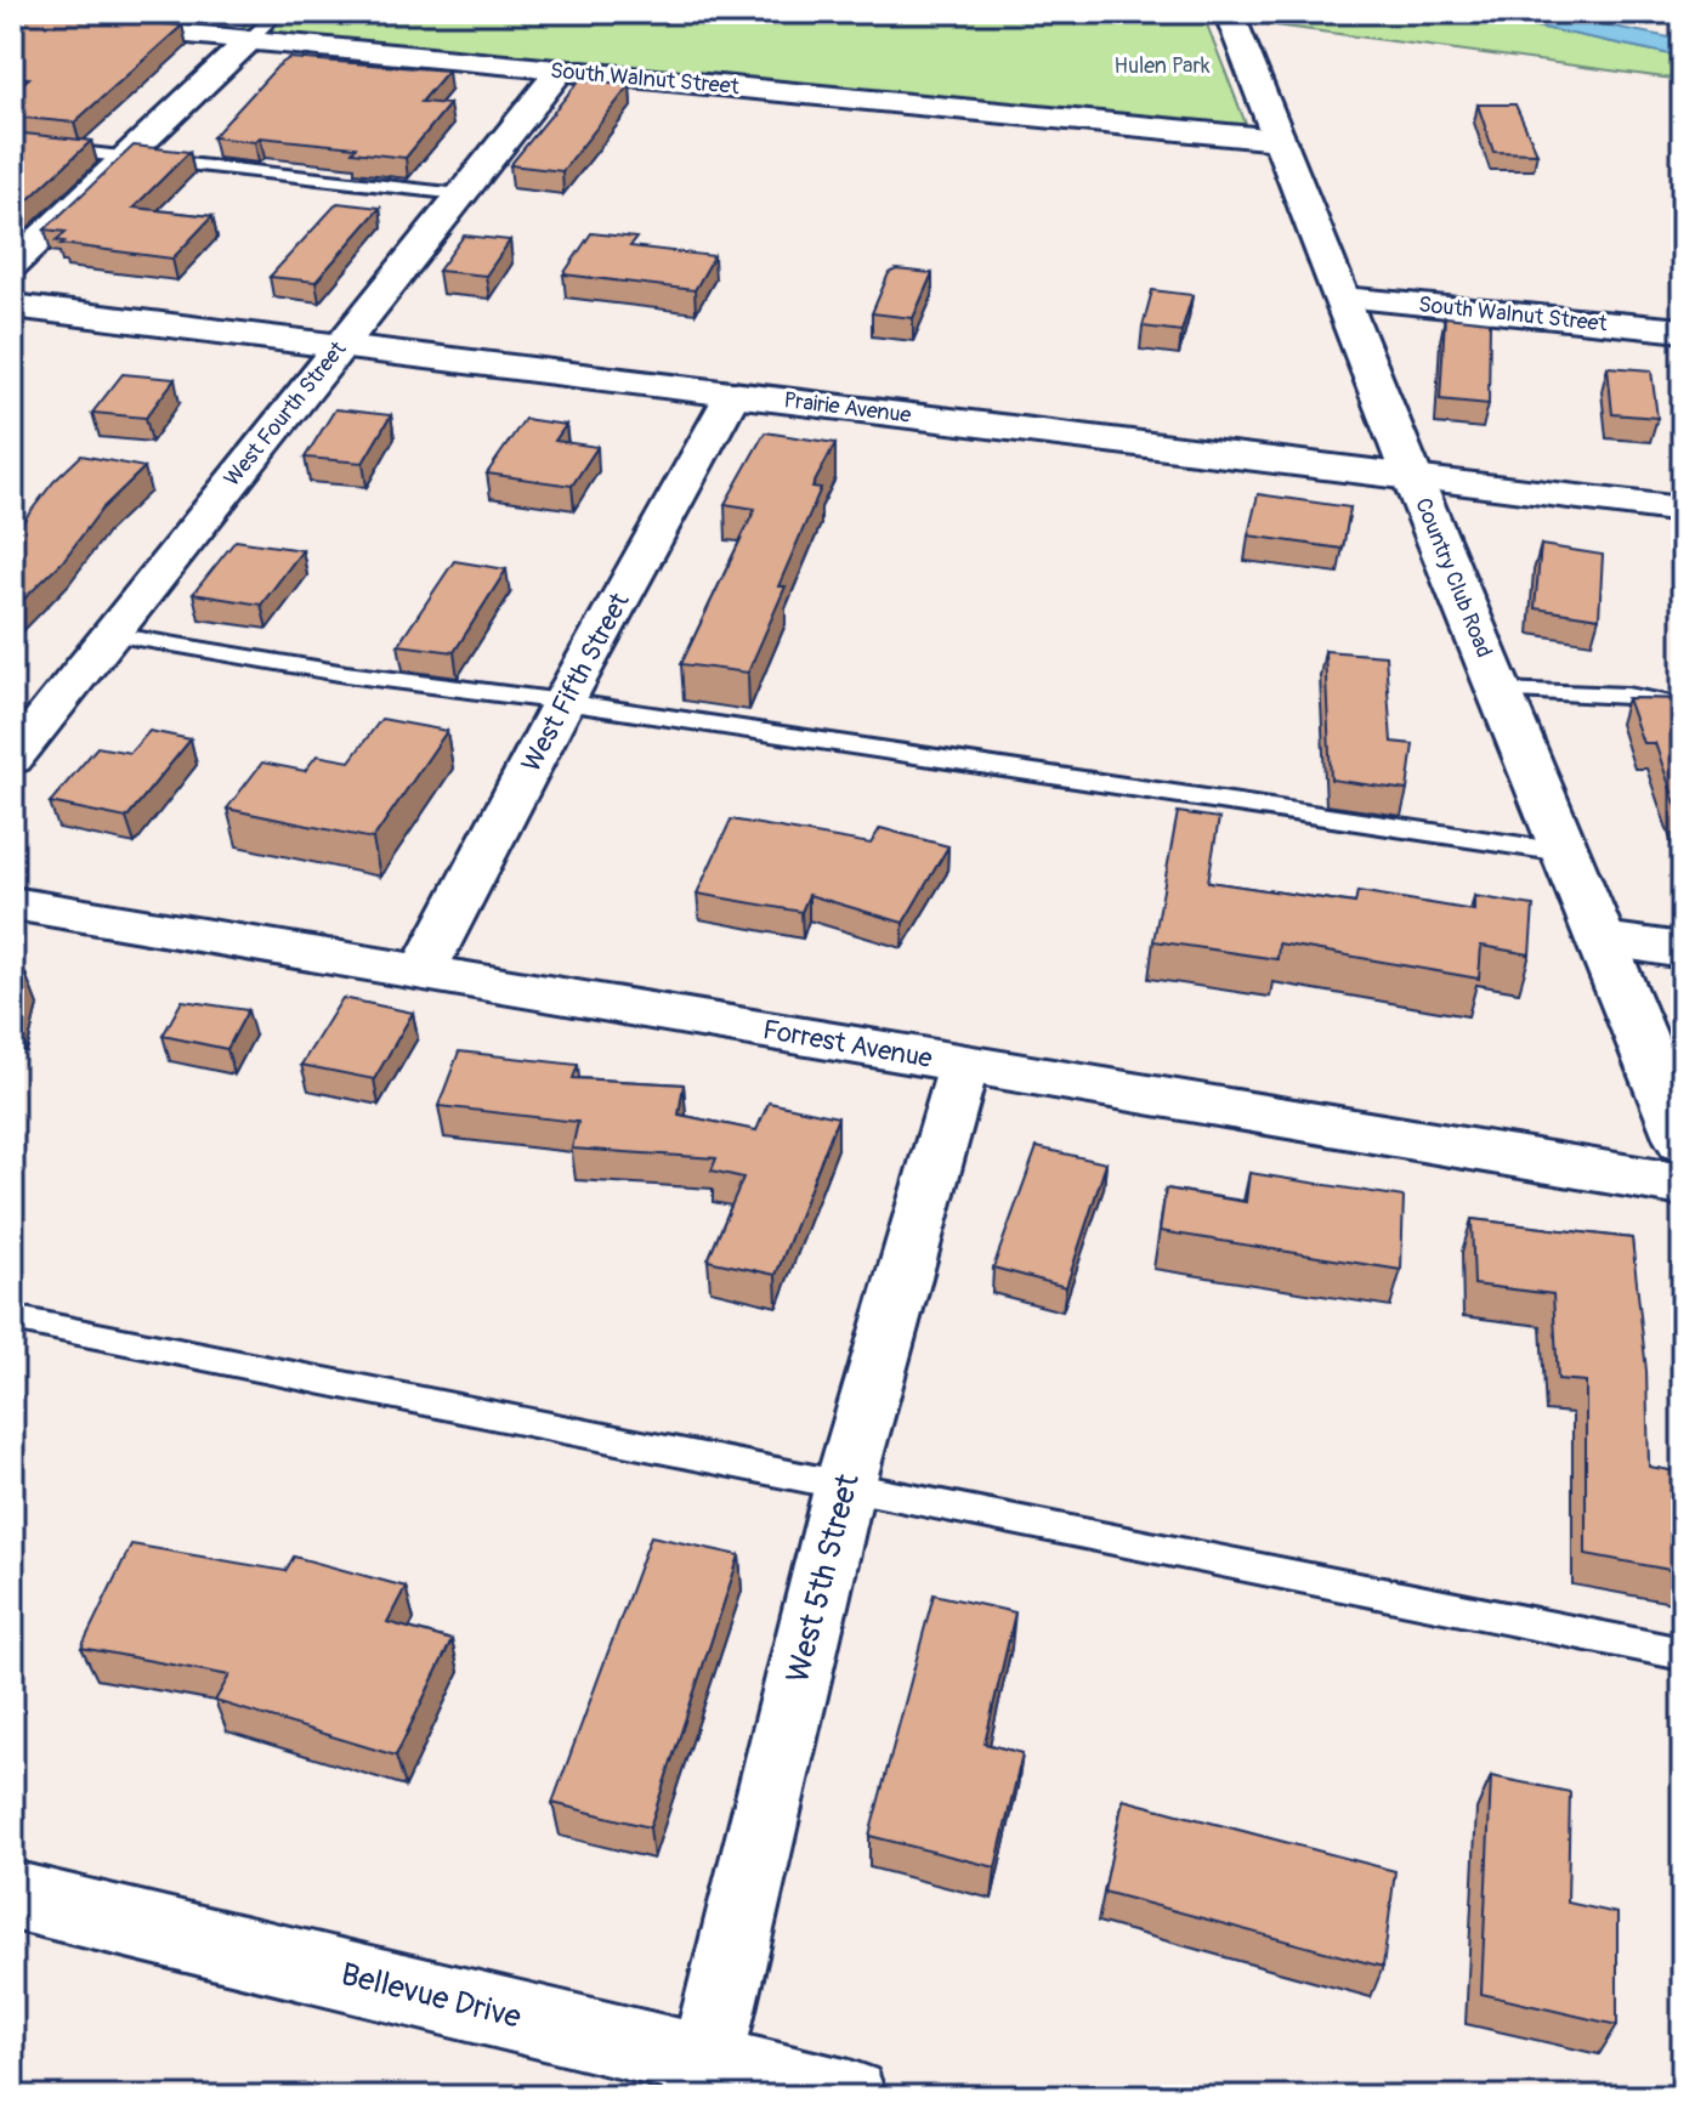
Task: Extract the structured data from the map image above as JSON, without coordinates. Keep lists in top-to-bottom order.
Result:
{
  "streets": {
    "main road": ["Prairie Avenue", "Country Club Road"],
    "street": [
      "South Walnut Street",
      "West Fourth Street",
      "West Fifth Street",
      "Forrest Avenue",
      "West 5th Street",
      "Bellevue Drive"
    ]
  },
  "crossings": [
    ["South Walnut Street", "West Fourth Street"],
    ["South Walnut Street", "Country Club Road"],
    ["Prairie Avenue", "West Fourth Street"],
    ["Prairie Avenue", "Country Club Road"],
    ["Prairie Avenue", "West Fifth Street"],
    ["West Fifth Street", "Forrest Avenue"],
    ["Forrest Avenue", "West 5th Street"],
    ["West 5th Street", "Bellevue Drive"]
  ],
  "parks": ["Hulen Park"]
}
